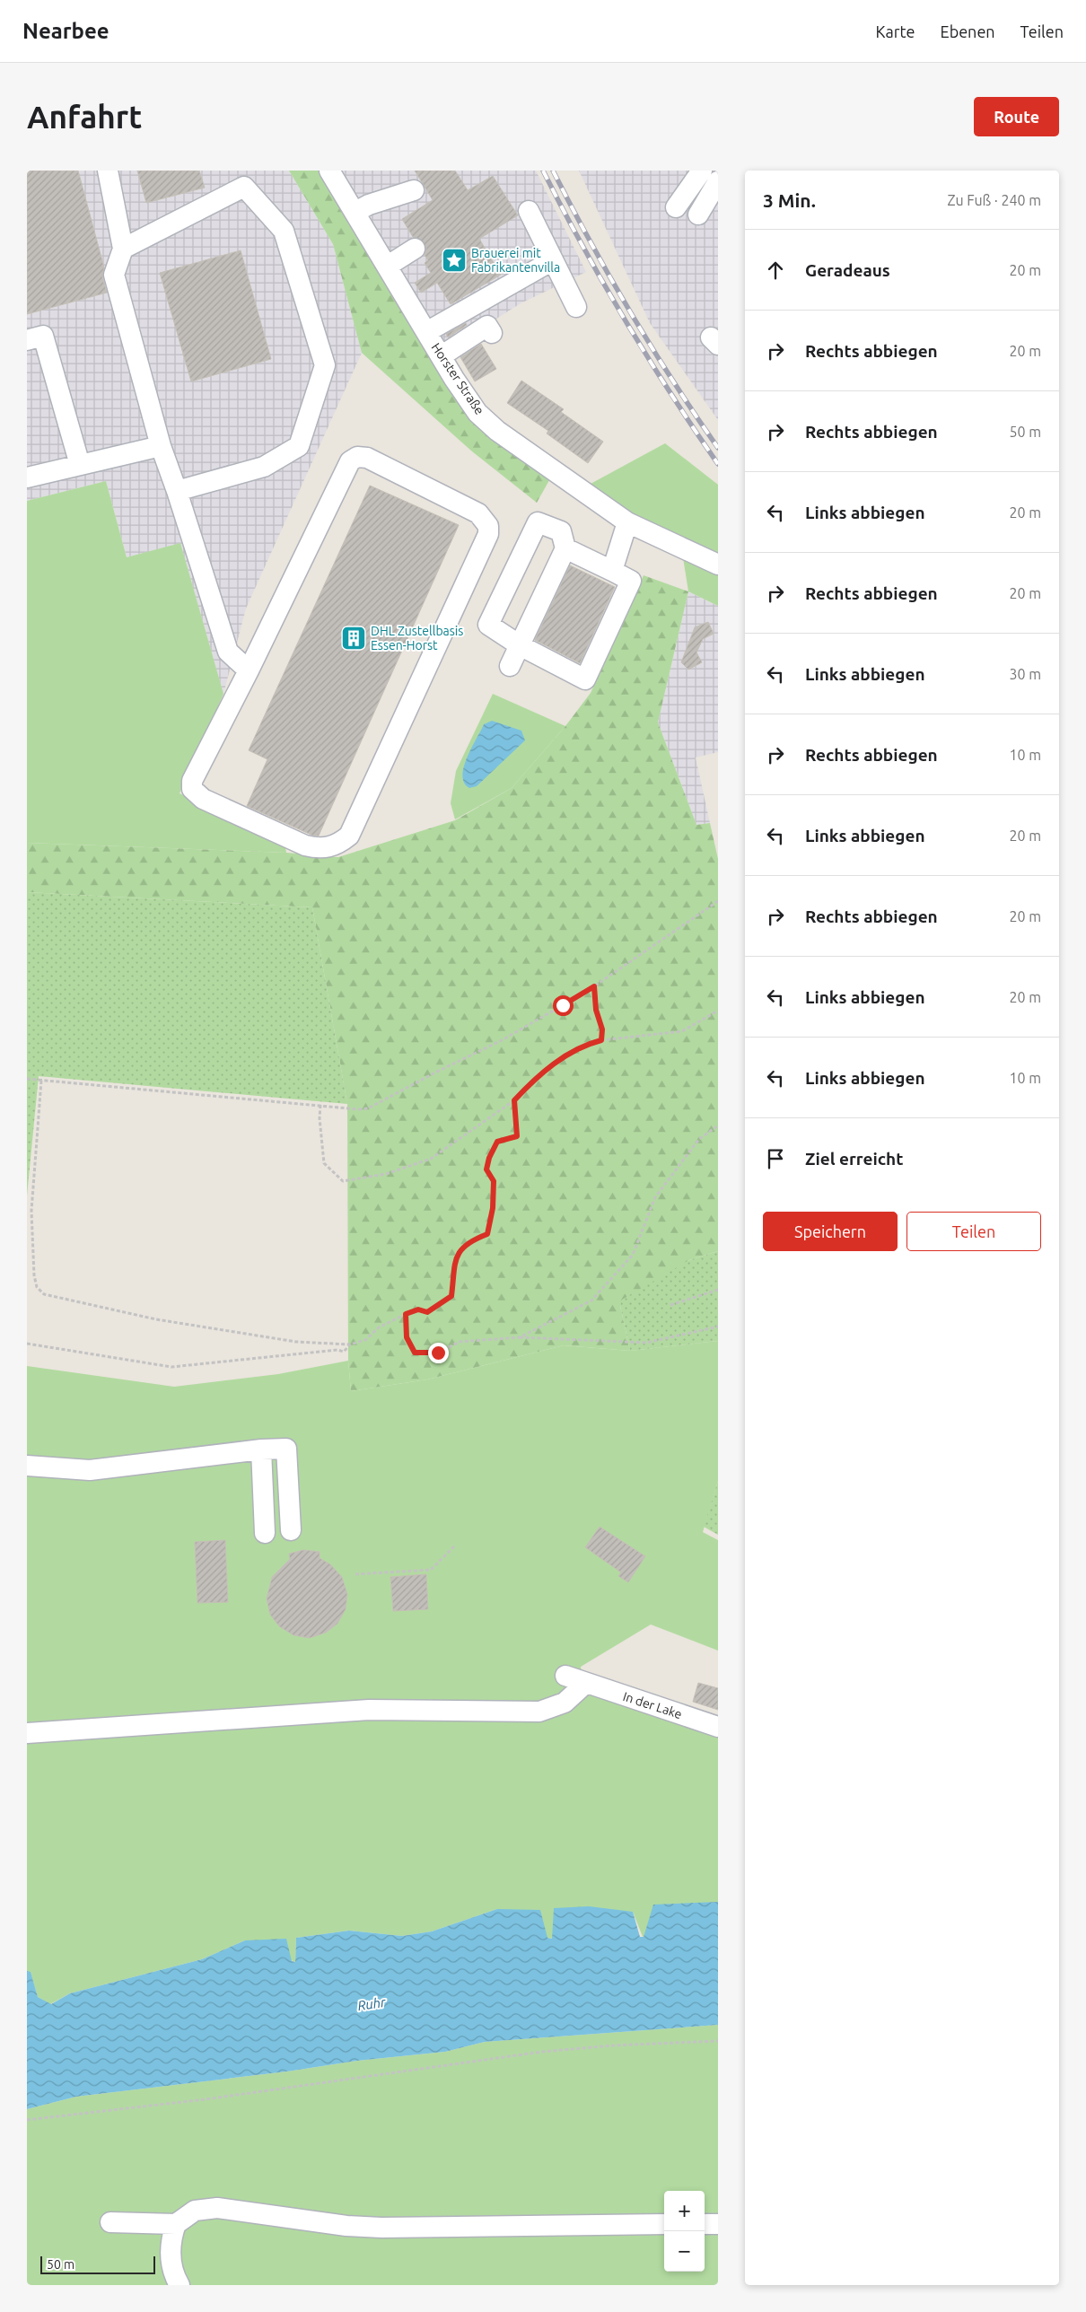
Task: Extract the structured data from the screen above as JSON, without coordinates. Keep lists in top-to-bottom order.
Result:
{
  "streets": {
    "street": ["Horster Straße", "In der Lake"]
  },
  "water": ["Ruhr"],
  "places": {
    "place": ["Brauerei mit Fabrikantenvilla"],
    "building": ["DHL Zustellbasis Essen-Horst"]
  },
  "scale_bar": "50 m",
  "page": {
    "header": "Nearbee",
    "nav": ["Karte", "Ebenen", "Teilen"],
    "buttons": [
      "Route",
      ["Speichern", "Teilen"]
    ],
    "title": "Anfahrt",
    "heading": ["3 Min.", "Zu Fuß · 240 m"],
    "list": [
      ["Geradeaus", "20 m"],
      ["Rechts abbiegen", "20 m"],
      ["Rechts abbiegen", "50 m"],
      ["Links abbiegen", "20 m"],
      ["Rechts abbiegen", "20 m"],
      ["Links abbiegen", "30 m"],
      ["Rechts abbiegen", "10 m"],
      ["Links abbiegen", "20 m"],
      ["Rechts abbiegen", "20 m"],
      ["Links abbiegen", "20 m"],
      ["Links abbiegen", "10 m"],
      "Ziel erreicht"
    ],
    "map_buttons": ["+", "−"],
    "scale": "50 m"
  }
}
